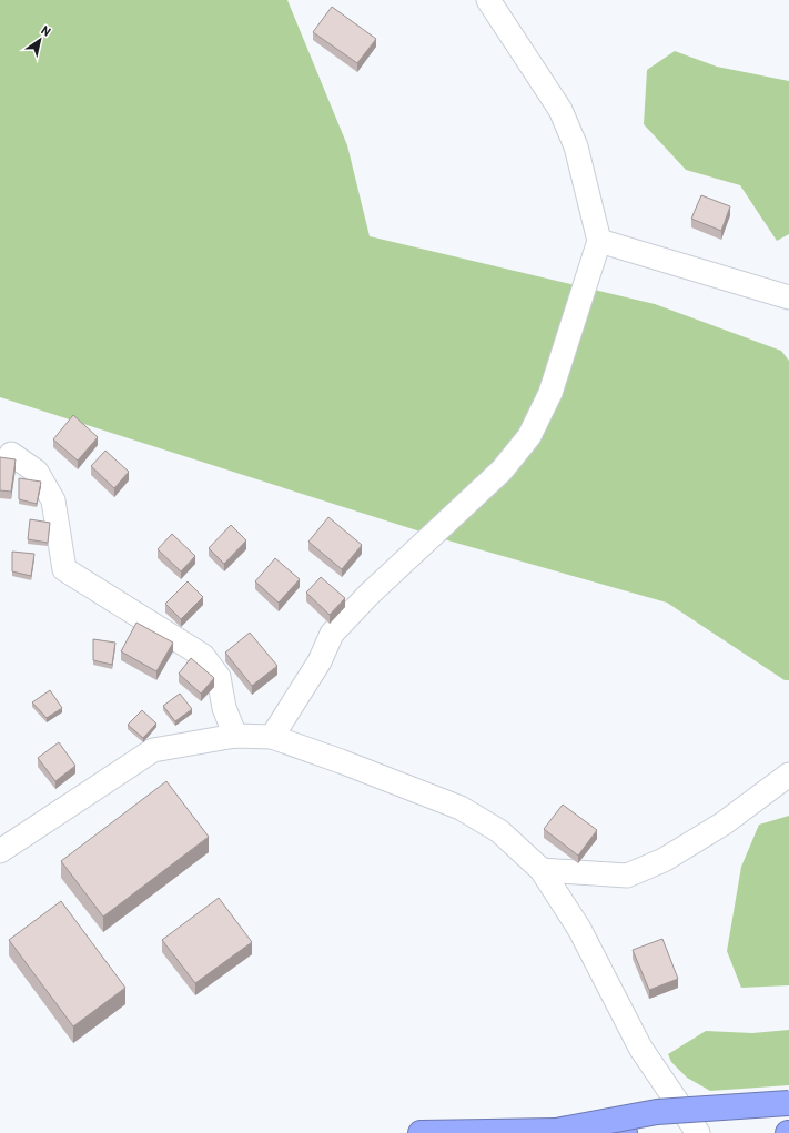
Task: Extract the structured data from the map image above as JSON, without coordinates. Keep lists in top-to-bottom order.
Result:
{
  "north": "top right"
}
